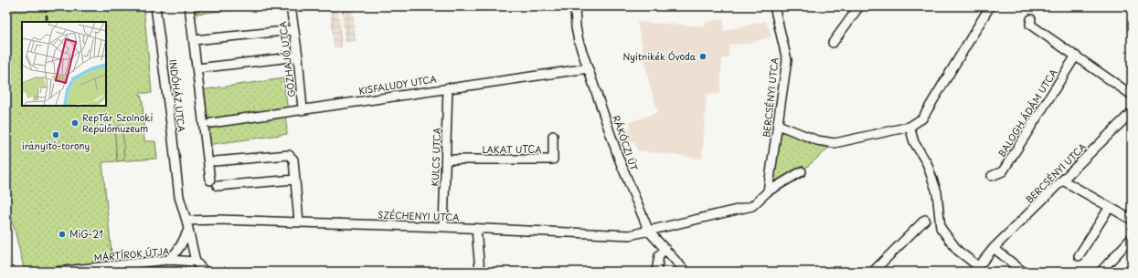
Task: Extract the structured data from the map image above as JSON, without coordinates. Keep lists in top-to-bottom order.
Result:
{
  "streets": {
    "street": [
      "GŐZHAJÓ UTCA",
      "KISFALUDY UTCA",
      "INDÓHÁZ UTCA",
      "BERCSÉNYI UTCA",
      "BALOGH ÁDÁM UTCA",
      "RÁKÓCZI ÚT",
      "LAKAT UTCA",
      "KULCS UTCA",
      "SZÉCHENYI UTCA",
      "MÁRTÍROK ÚTJA"
    ]
  },
  "crossings": [
    ["GŐZHAJÓ UTCA", "KISFALUDY UTCA"],
    ["KISFALUDY UTCA", "RÁKÓCZI ÚT"],
    ["KISFALUDY UTCA", "KULCS UTCA"],
    ["INDÓHÁZ UTCA", "SZÉCHENYI UTCA"],
    ["INDÓHÁZ UTCA", "MÁRTÍROK ÚTJA"],
    ["RÁKÓCZI ÚT", "SZÉCHENYI UTCA"],
    ["LAKAT UTCA", "KULCS UTCA"],
    ["KULCS UTCA", "SZÉCHENYI UTCA"]
  ],
  "places": [
    "Nyitnikék Óvoda",
    "RepTár Szolnoki Repülőmúzeum",
    "irányító-torony",
    "MiG-21"
  ]
}
